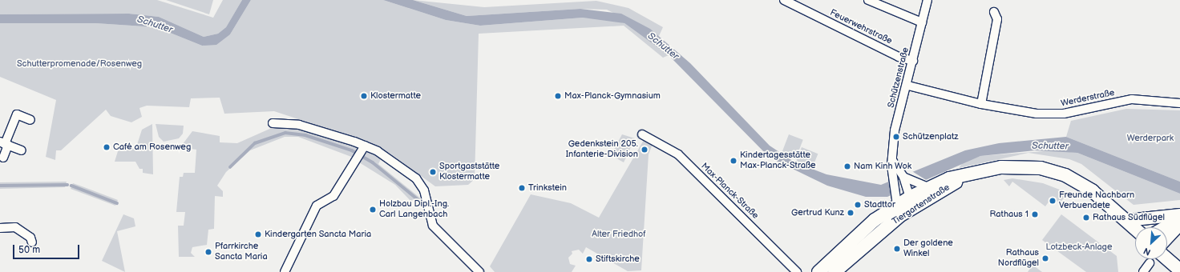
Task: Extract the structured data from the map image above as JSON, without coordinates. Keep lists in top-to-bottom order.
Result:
{
  "streets": {
    "main road": ["Tiergartenstraße"],
    "street": [
      "Feuerwehrstraße",
      "Schützenstraße",
      "Werderstraße",
      "Max-Planck-Straße"
    ]
  },
  "crossings": [
    ["Feuerwehrstraße", "Schützenstraße"],
    ["Schützenstraße", "Werderstraße"],
    ["Schützenstraße", "Tiergartenstraße"]
  ],
  "water": ["Schutter"],
  "parks": [
    "Schutterpromenade/Rosenweg",
    "Werderpark",
    "Alter Friedhof",
    "Lotzbeck-Anlage"
  ],
  "places": [
    "Klostermatte",
    "Max-Planck-Gymnasium",
    "Schützenplatz",
    "Café am Rosenweg",
    "Gedenkstein 205. Infanterie-Division",
    "Kindertagesstätte Max-Planck-Straße",
    "Nam Kinh Wok",
    "Sportgaststätte Klostermatte",
    "Trinkstein",
    "Freunde Nachbarn Verbuendete",
    "Stadttor",
    "Holzbau Dipl.-Ing. Carl Langenbach",
    "Gertrud Kunz",
    "Rathaus 1",
    "Rathaus Südflügel",
    "Kindergarten Sancta Maria",
    "Der goldene Winkel",
    "Pfarrkirche Sancta Maria",
    "Rathaus Nordflügel",
    "Stiftskirche"
  ],
  "scale_bar": "50 m",
  "north": "bottom left"
}
